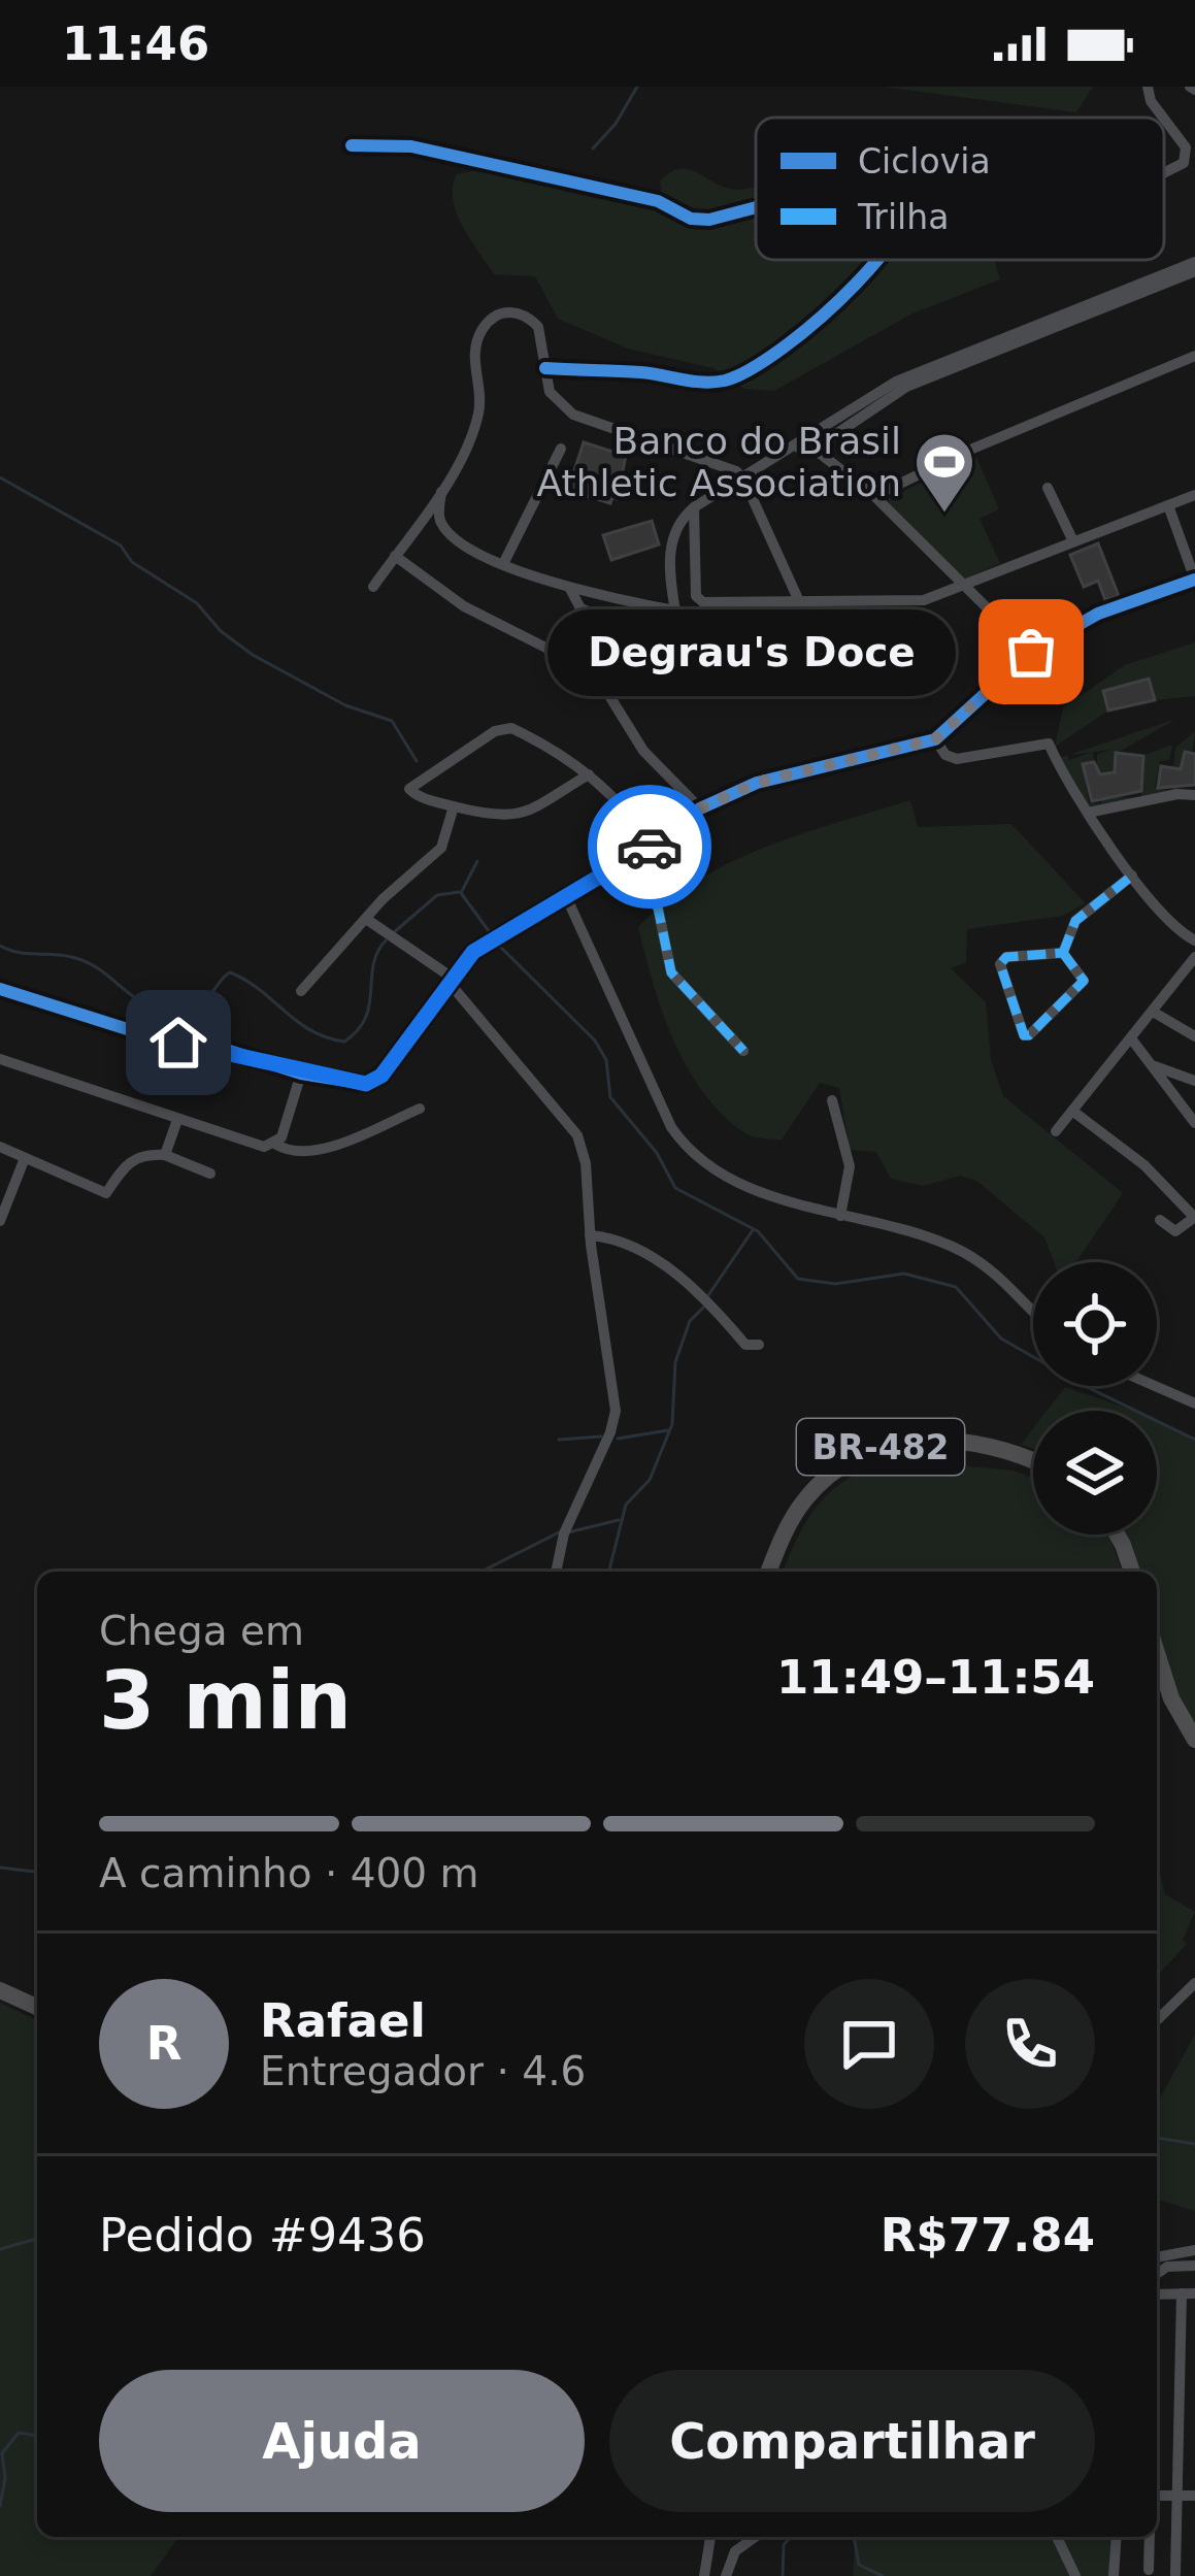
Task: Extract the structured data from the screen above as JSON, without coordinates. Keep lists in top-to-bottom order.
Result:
{
  "streets": {
    "highway": ["BR-482"]
  },
  "places": {
    "sports": ["Banco do Brasil Athletic Association"],
    "other": ["Degrau's Doce"]
  },
  "legend": ["Ciclovia", "Trilha"],
  "page": {
    "status": "11:46",
    "bubble": "Degrau's Doce",
    "heading": ["3 min", "Chega em", "11:49–11:54"],
    "panel": [
      "Rafael",
      "Entregador · 4.6",
      "Pedido #9436",
      "R$77.84"
    ],
    "bar": "A caminho · 400 m",
    "round": "R",
    "buttons": ["Ajuda", "Compartilhar"]
  }
}
